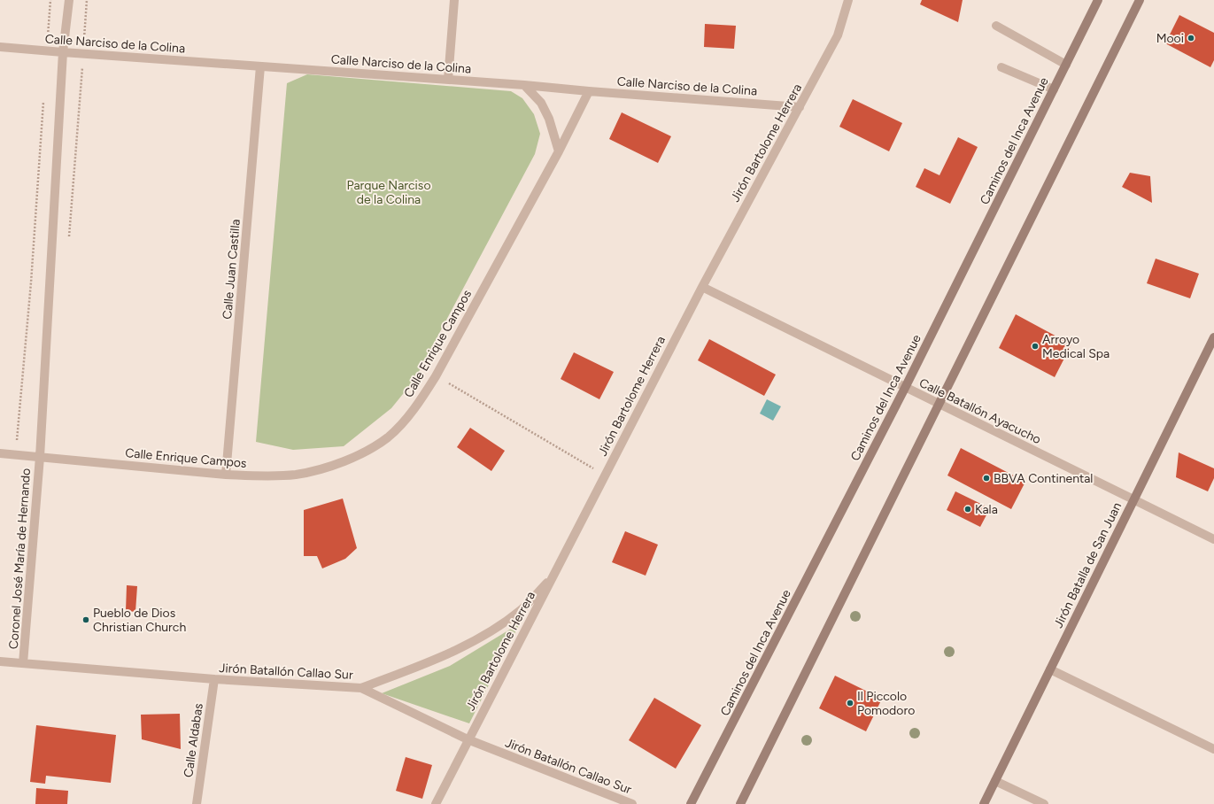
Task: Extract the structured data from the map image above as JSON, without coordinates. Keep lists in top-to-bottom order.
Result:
{
  "streets": {
    "main road": ["Caminos del Inca Avenue", "Jirón Batalla de San Juan"],
    "street": [
      "Calle Narciso de la Colina",
      "Jirón Bartolome Herrera",
      "Calle Juan Castilla",
      "Calle Enrique Campos",
      "Calle Batallón Ayacucho",
      "Coronel José María de Hernando",
      "Jirón Batallón Callao Sur",
      "Calle Aldabas"
    ]
  },
  "crossings": [
    ["Calle Narciso de la Colina", "Jirón Bartolome Herrera"],
    ["Calle Narciso de la Colina", "Calle Juan Castilla"],
    ["Calle Narciso de la Colina", "Calle Enrique Campos"],
    ["Calle Narciso de la Colina", "Coronel José María de Hernando"],
    ["Caminos del Inca Avenue", "Calle Batallón Ayacucho"],
    ["Jirón Bartolome Herrera", "Calle Batallón Ayacucho"],
    ["Jirón Bartolome Herrera", "Jirón Batallón Callao Sur"],
    ["Calle Juan Castilla", "Calle Enrique Campos"],
    ["Calle Enrique Campos", "Coronel José María de Hernando"],
    ["Calle Batallón Ayacucho", "Jirón Batalla de San Juan"],
    ["Coronel José María de Hernando", "Jirón Batallón Callao Sur"],
    ["Jirón Batallón Callao Sur", "Calle Aldabas"]
  ],
  "parks": ["Parque Narciso de la Colina"],
  "places": [
    "Mooi",
    "Arroyo Medical Spa",
    "BBVA Continental",
    "Kala",
    "Pueblo de Dios Christian Church",
    "Il Piccolo Pomodoro"
  ]
}
